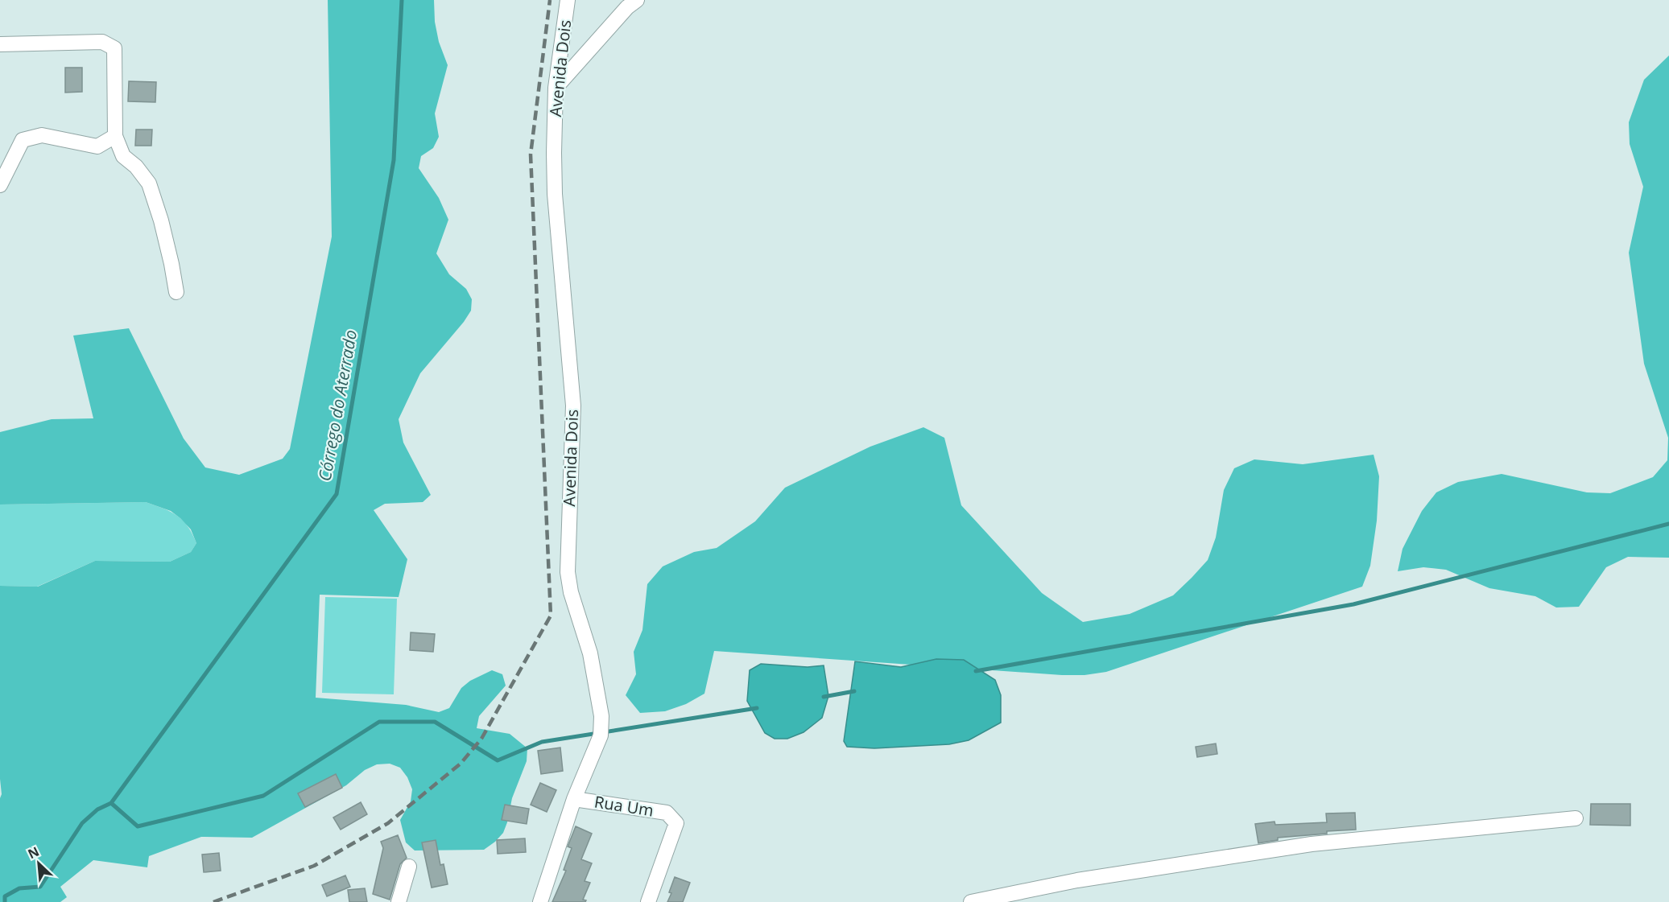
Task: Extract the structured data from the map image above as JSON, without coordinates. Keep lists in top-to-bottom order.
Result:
{
  "streets": {
    "street": ["Avenida Dois", "Rua Um"]
  },
  "crossings": [
    ["Avenida Dois", "Rua Um"]
  ],
  "water": ["Córrego do Aterrado"],
  "north": "top left"
}
